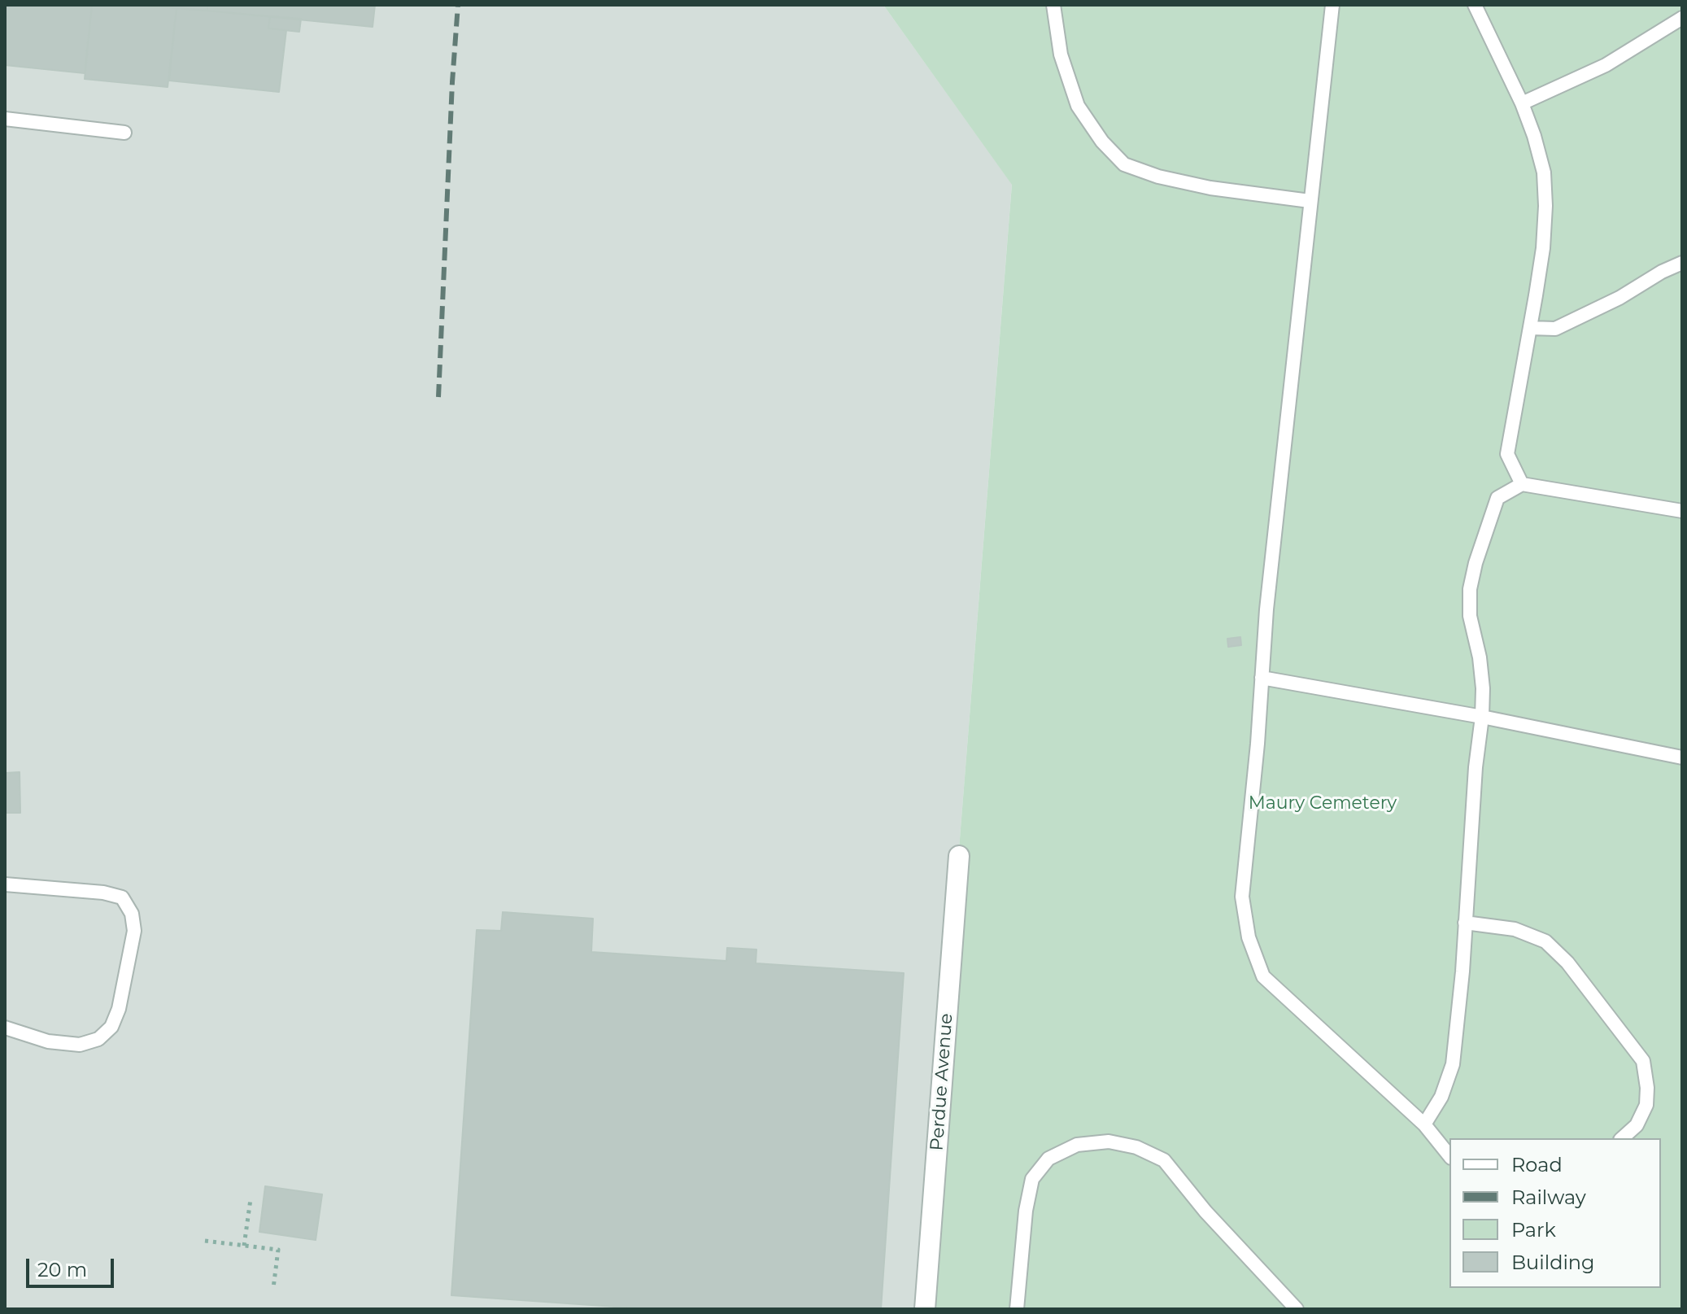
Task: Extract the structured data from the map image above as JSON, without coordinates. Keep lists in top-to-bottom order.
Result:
{
  "streets": {
    "street": ["Perdue Avenue"]
  },
  "parks": ["Maury Cemetery"],
  "legend": [
    "Road",
    "Railway",
    "Park",
    "Building"
  ],
  "scale_bar": "20 m"
}
